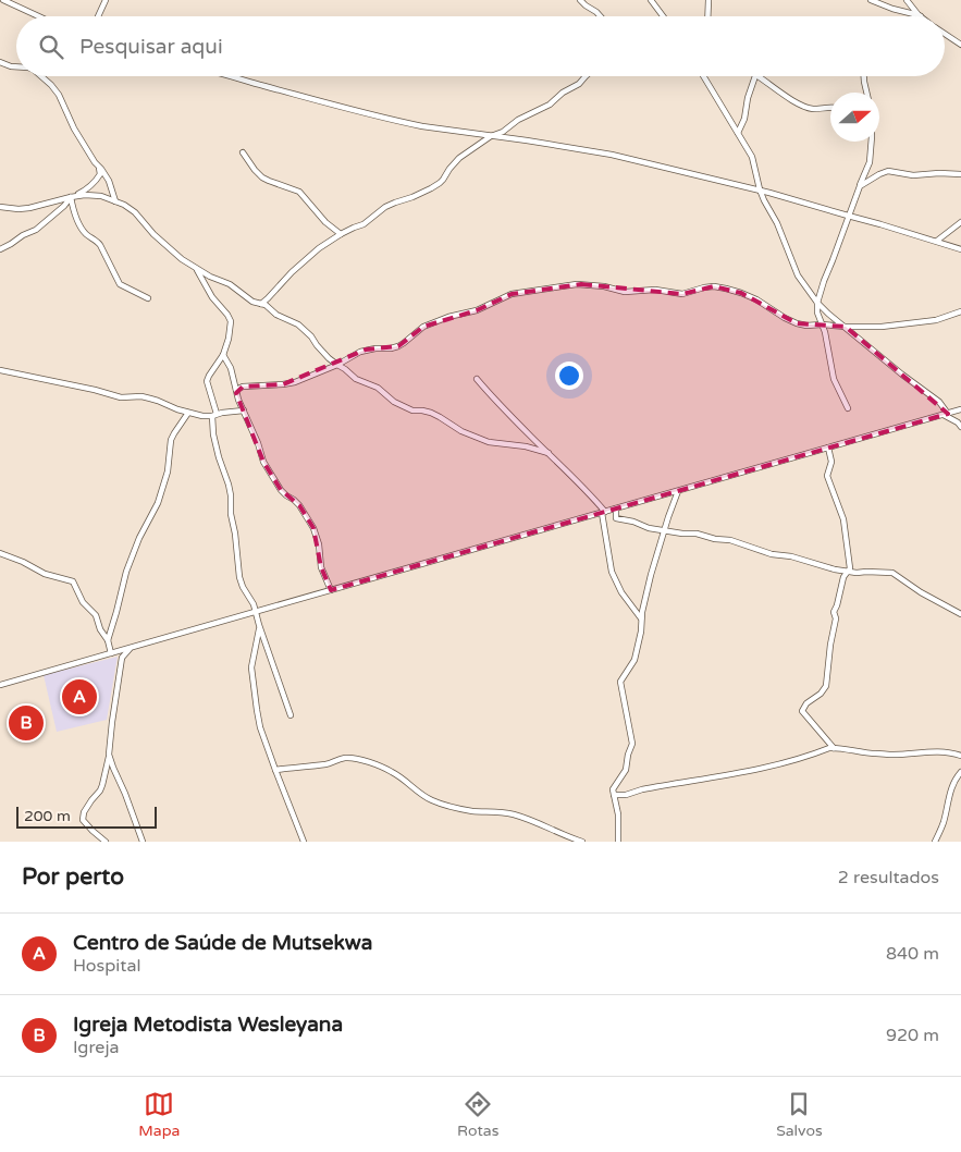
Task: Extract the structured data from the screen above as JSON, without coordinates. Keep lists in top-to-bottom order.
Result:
{
  "scale_bar": "200 m",
  "north": "right",
  "page": {
    "search": "Pesquisar aqui",
    "pins": ["A", "B"],
    "scale": "200 m",
    "heading": ["Por perto", "2 resultados"],
    "list": [
      {
        "mark": "A",
        "name": "Centro de Saúde de Mutsekwa",
        "note": "Hospital",
        "value": "840 m"
      },
      {
        "mark": "B",
        "name": "Igreja Metodista Wesleyana",
        "note": "Igreja",
        "value": "920 m"
      }
    ],
    "nav": ["Mapa", "Rotas", "Salvos"]
  }
}
